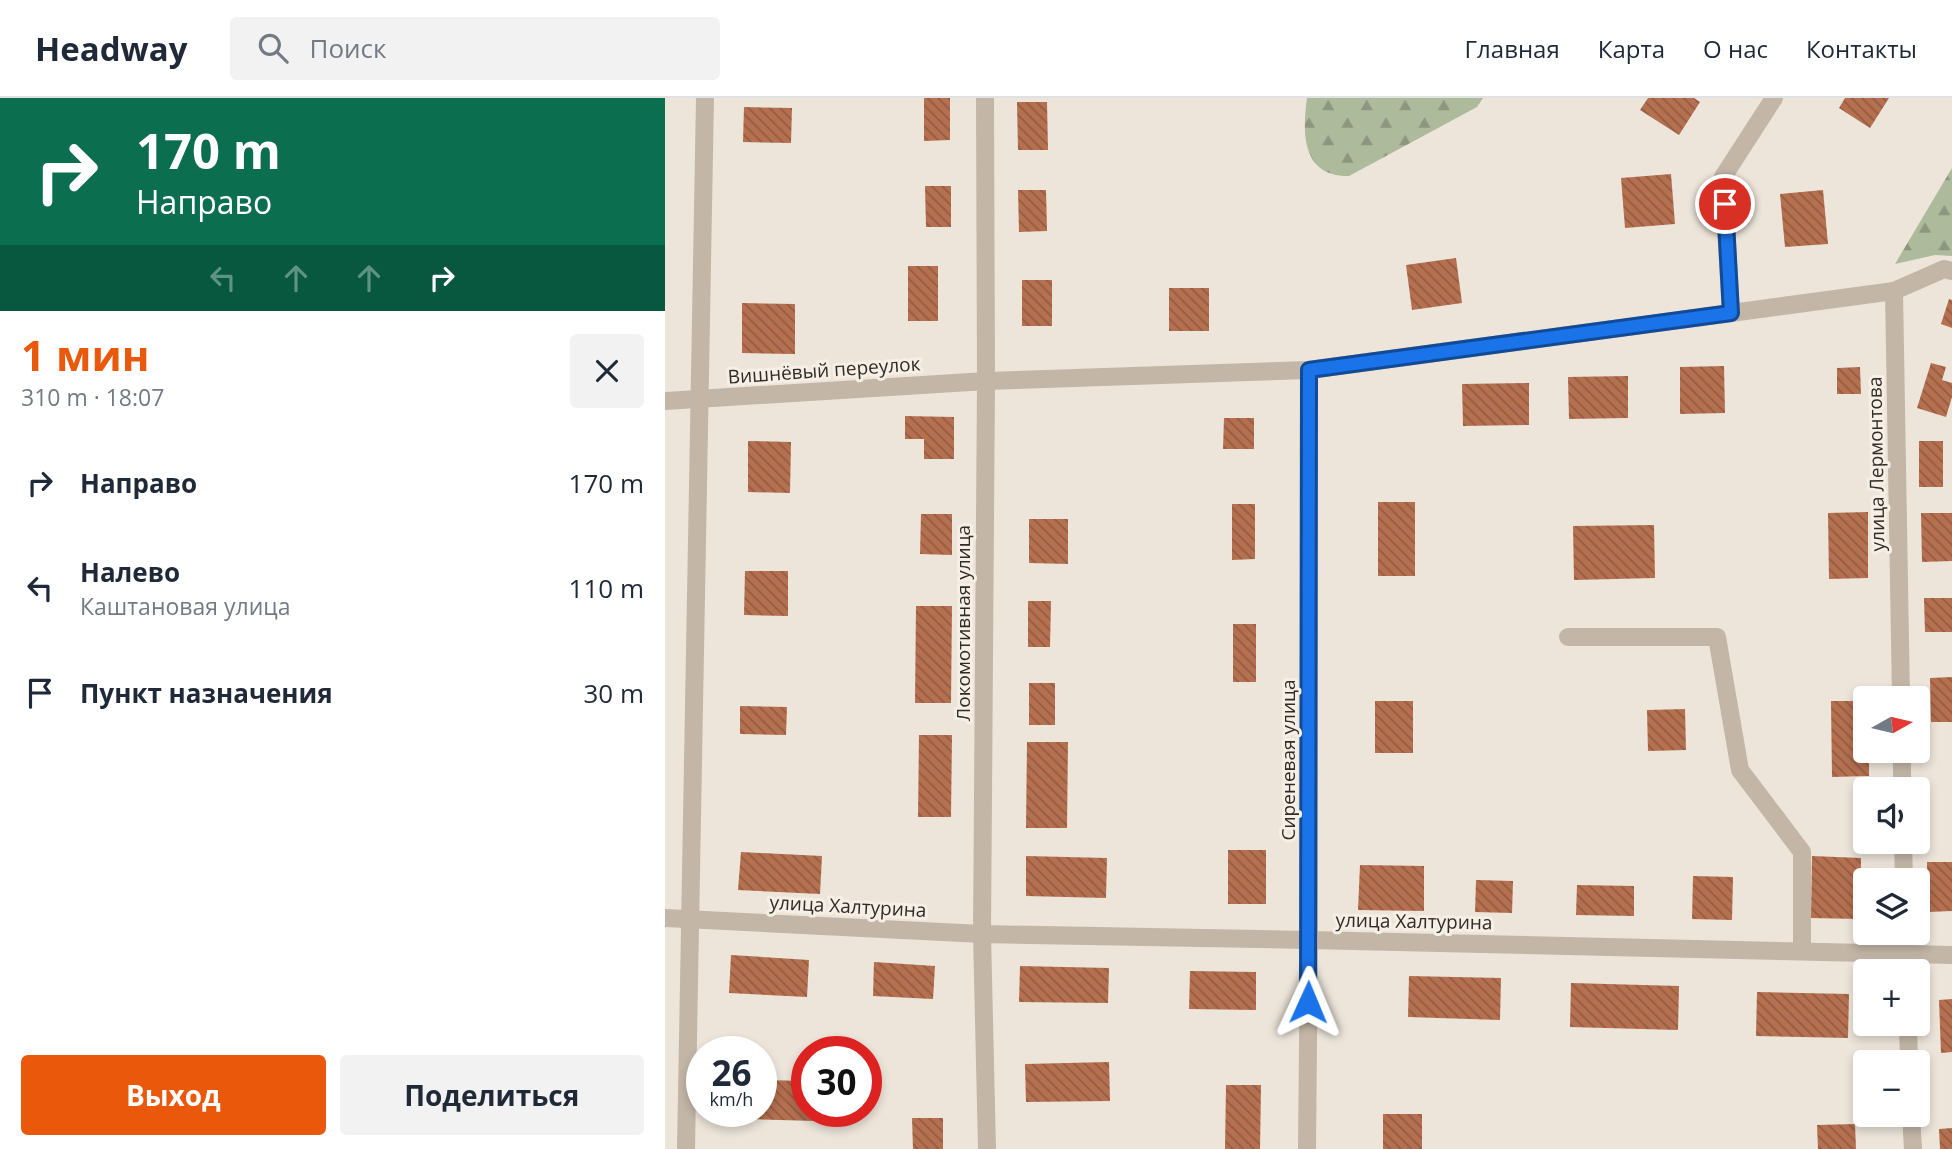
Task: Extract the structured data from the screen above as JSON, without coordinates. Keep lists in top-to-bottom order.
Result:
{
  "streets": {
    "street": [
      "Вишнёвый переулок",
      "улица Лермонтова",
      "Локомотивная улица",
      "Сиреневая улица",
      "улица Халтурина"
    ]
  },
  "crossings": [
    ["Вишнёвый переулок", "улица Лермонтова"],
    ["Вишнёвый переулок", "Локомотивная улица"],
    ["Вишнёвый переулок", "Сиреневая улица"],
    ["Локомотивная улица", "улица Халтурина"],
    ["Сиреневая улица", "улица Халтурина"]
  ],
  "north": "right",
  "page": {
    "header": "Headway",
    "search": "Поиск",
    "nav": [
      "Главная",
      "Карта",
      "О нас",
      "Контакты"
    ],
    "turn": ["170 m", "Направо"],
    "heading": ["1 мин", "310 m · 18:07"],
    "list": [
      {
        "name": "Направо",
        "value": "170 m"
      },
      {
        "name": "Налево",
        "note": "Каштановая улица",
        "value": "110 m"
      },
      {
        "name": "Пункт назначения",
        "value": "30 m"
      }
    ],
    "map_buttons": ["+", "−"],
    "speed": "26 km/h",
    "limit": "30",
    "buttons": ["Выход", "Поделиться"]
  }
}
